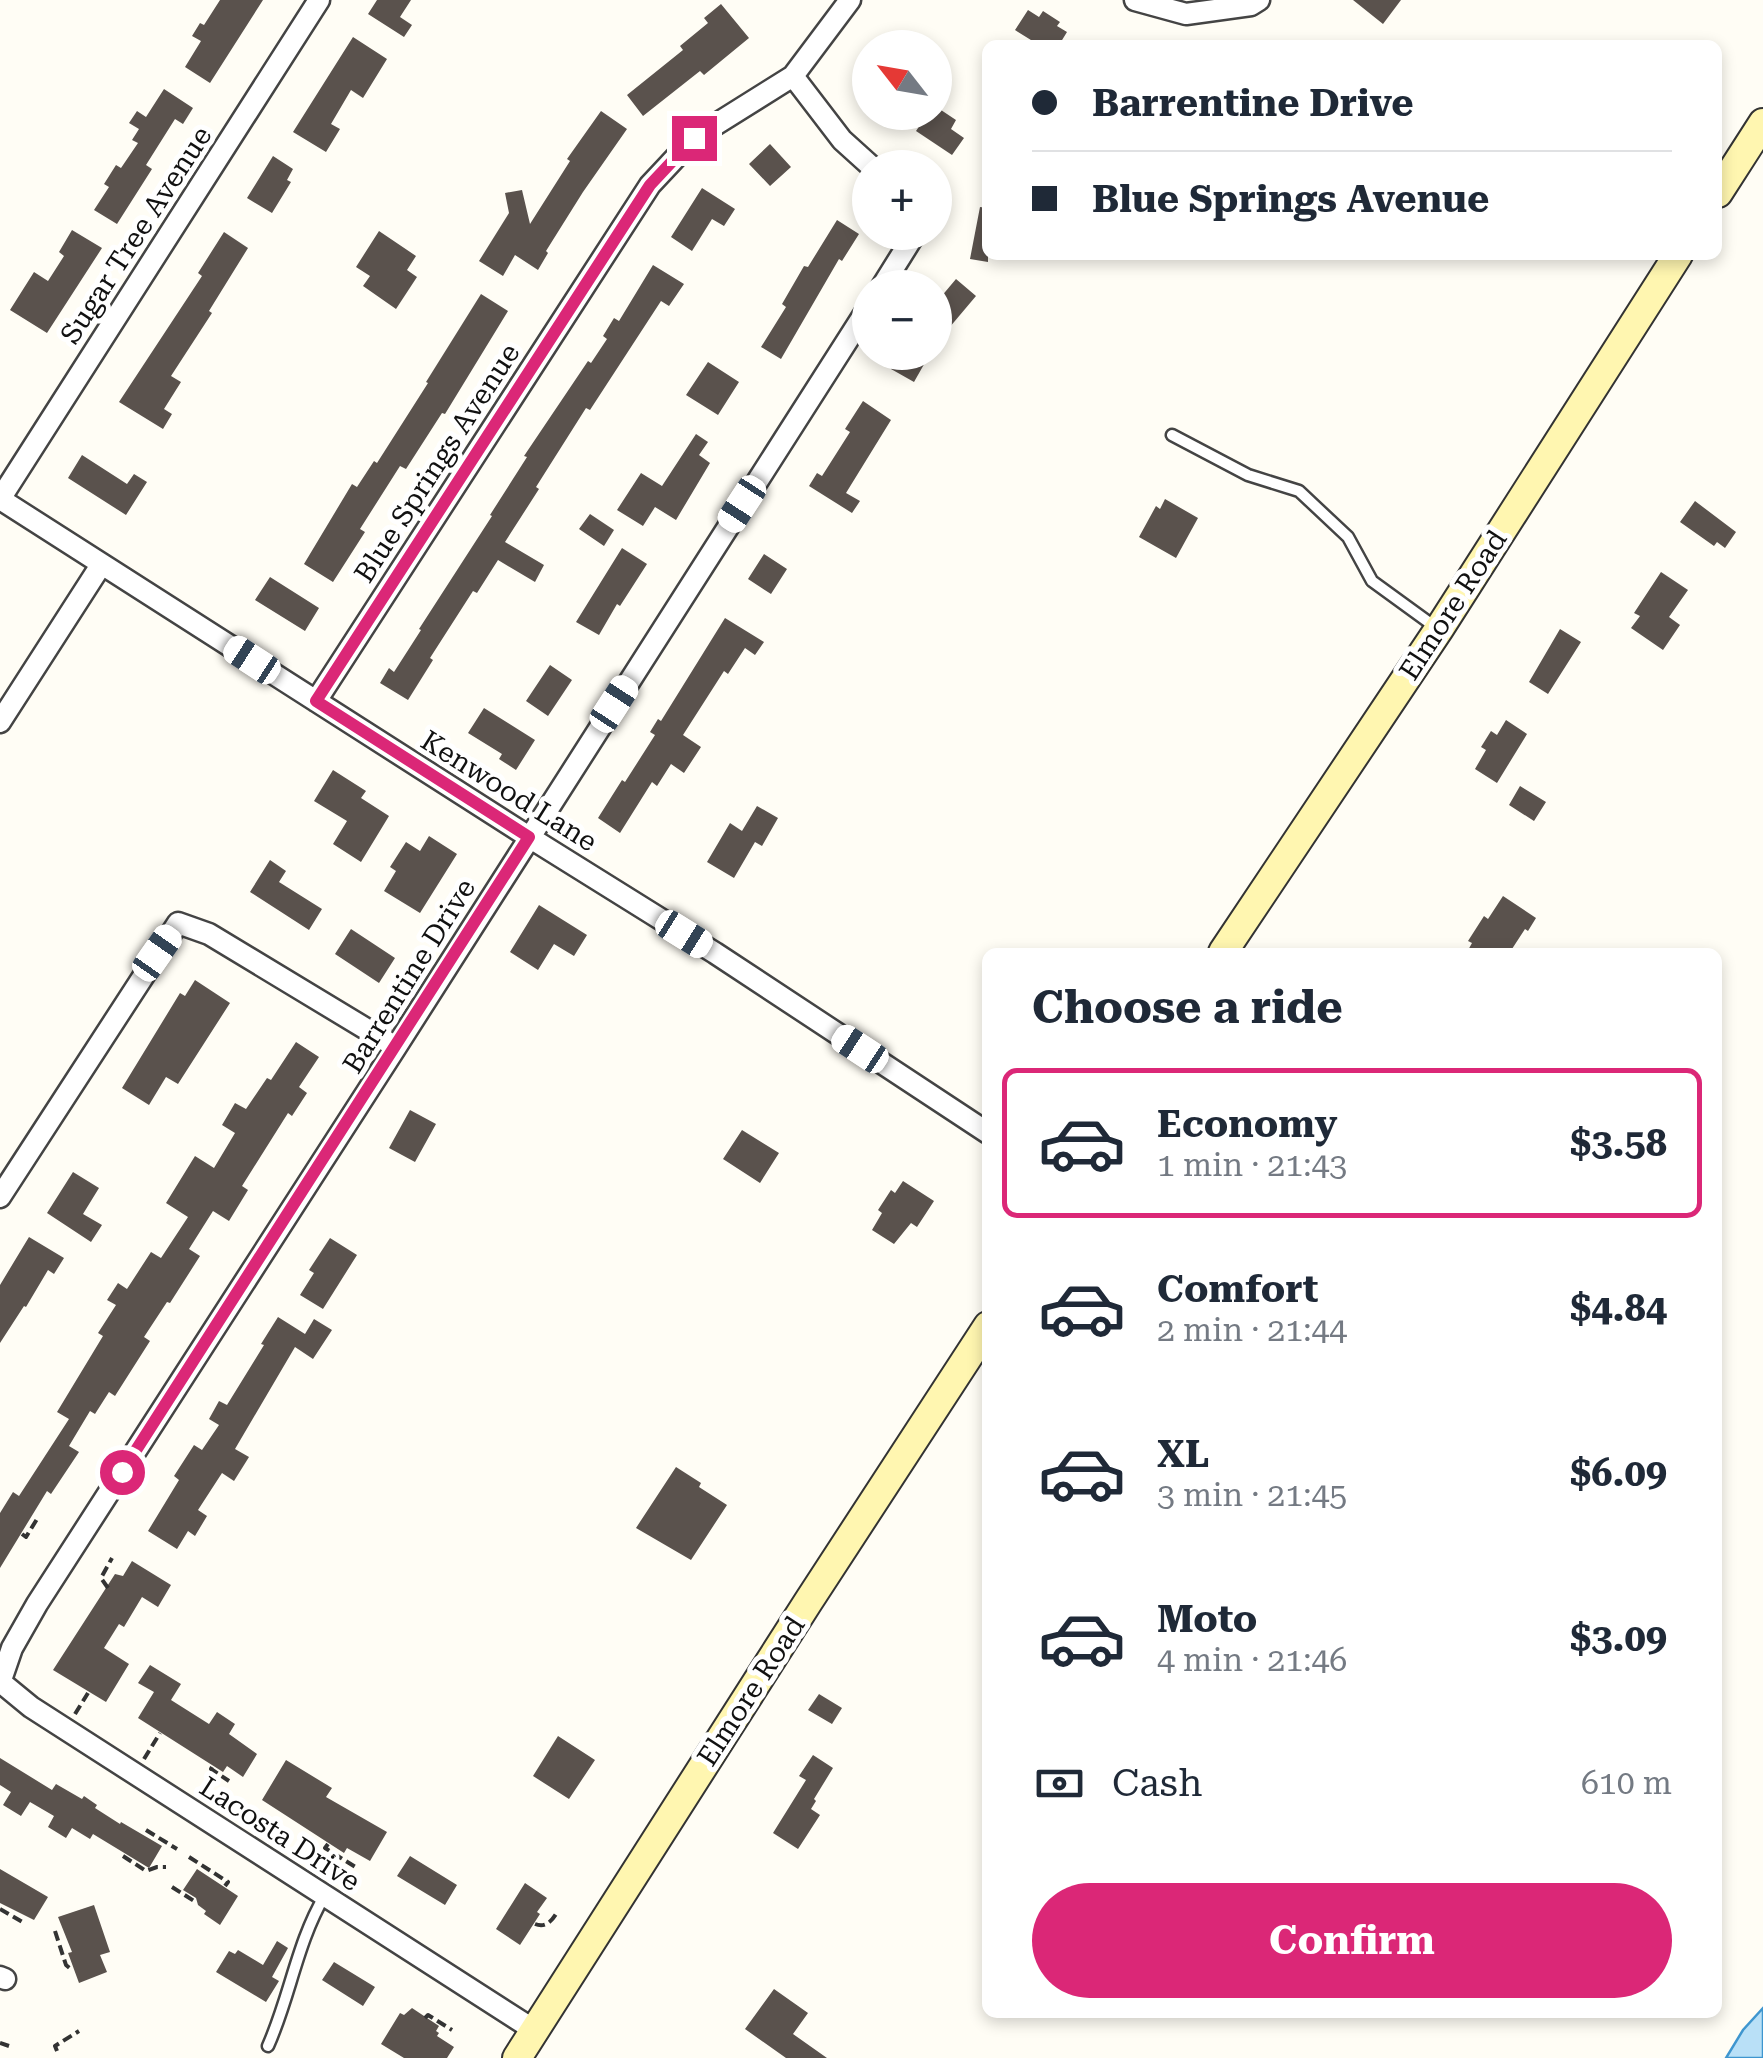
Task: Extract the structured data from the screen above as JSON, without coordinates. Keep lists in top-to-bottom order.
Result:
{
  "streets": {
    "street": [
      "Sugar Tree Avenue",
      "Blue Springs Avenue",
      "Elmore Road",
      "Kenwood Lane",
      "Barrentine Drive",
      "Lacosta Drive"
    ]
  },
  "crossings": [
    ["Sugar Tree Avenue", "Kenwood Lane"],
    ["Blue Springs Avenue", "Kenwood Lane"],
    ["Elmore Road", "Lacosta Drive"],
    ["Kenwood Lane", "Barrentine Drive"],
    ["Barrentine Drive", "Lacosta Drive"]
  ],
  "north": "top left",
  "page": {
    "map_buttons": ["+", "−"],
    "banner": ["Barrentine Drive", "Blue Springs Avenue"],
    "heading": "Choose a ride",
    "list": [
      {
        "name": "Economy",
        "note": "1 min · 21:43",
        "value": "$3.58"
      },
      {
        "name": "Comfort",
        "note": "2 min · 21:44",
        "value": "$4.84"
      },
      {
        "name": "XL",
        "note": "3 min · 21:45",
        "value": "$6.09"
      },
      {
        "name": "Moto",
        "note": "4 min · 21:46",
        "value": "$3.09"
      }
    ],
    "pay": ["Cash", "610 m"],
    "buttons": "Confirm"
  }
}
